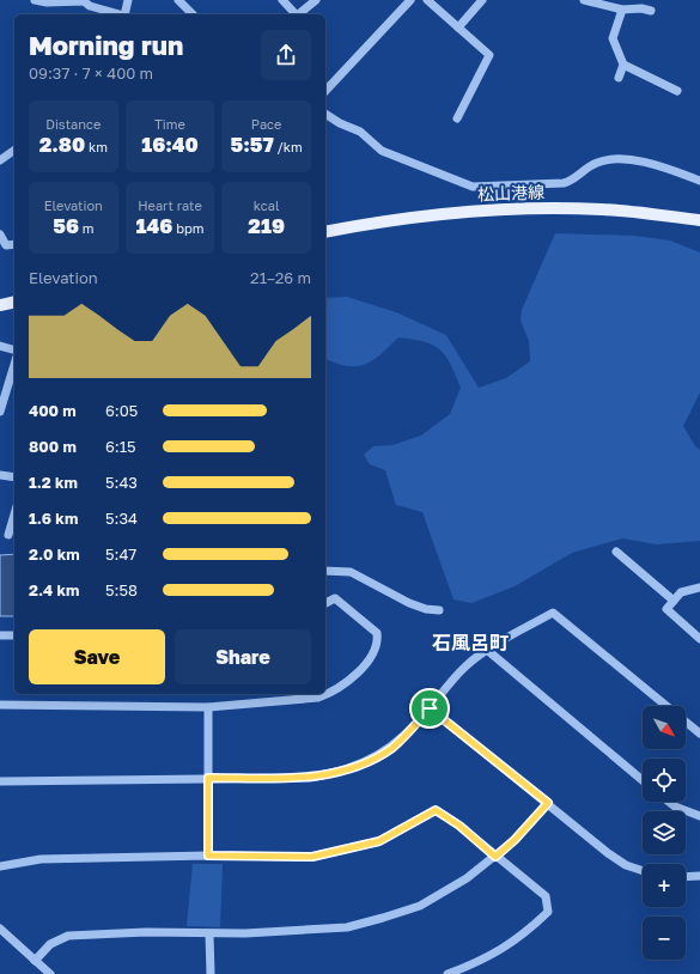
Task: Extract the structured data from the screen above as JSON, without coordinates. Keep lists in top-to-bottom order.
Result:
{
  "streets": {
    "main road": ["松山港線"]
  },
  "districts": ["石風呂町"],
  "north": "bottom right",
  "page": {
    "heading": ["Morning run", "09:37 · 7 × 400 m"],
    "stats": [
      ["Distance", "2.80 km"],
      ["Time", "16:40"],
      ["Pace", "5:57 /km"],
      ["Elevation", "56 m"],
      ["Heart rate", "146 bpm"],
      ["kcal", "219"]
    ],
    "chart": ["Elevation", "21–26 m"],
    "list": [
      {
        "name": "400 m",
        "note": "6:05"
      },
      {
        "name": "800 m",
        "note": "6:15"
      },
      {
        "name": "1.2 km",
        "note": "5:43"
      },
      {
        "name": "1.6 km",
        "note": "5:34"
      },
      {
        "name": "2.0 km",
        "note": "5:47"
      },
      {
        "name": "2.4 km",
        "note": "5:58"
      }
    ],
    "buttons": ["Save", "Share"],
    "map_buttons": ["+", "−"]
  }
}
